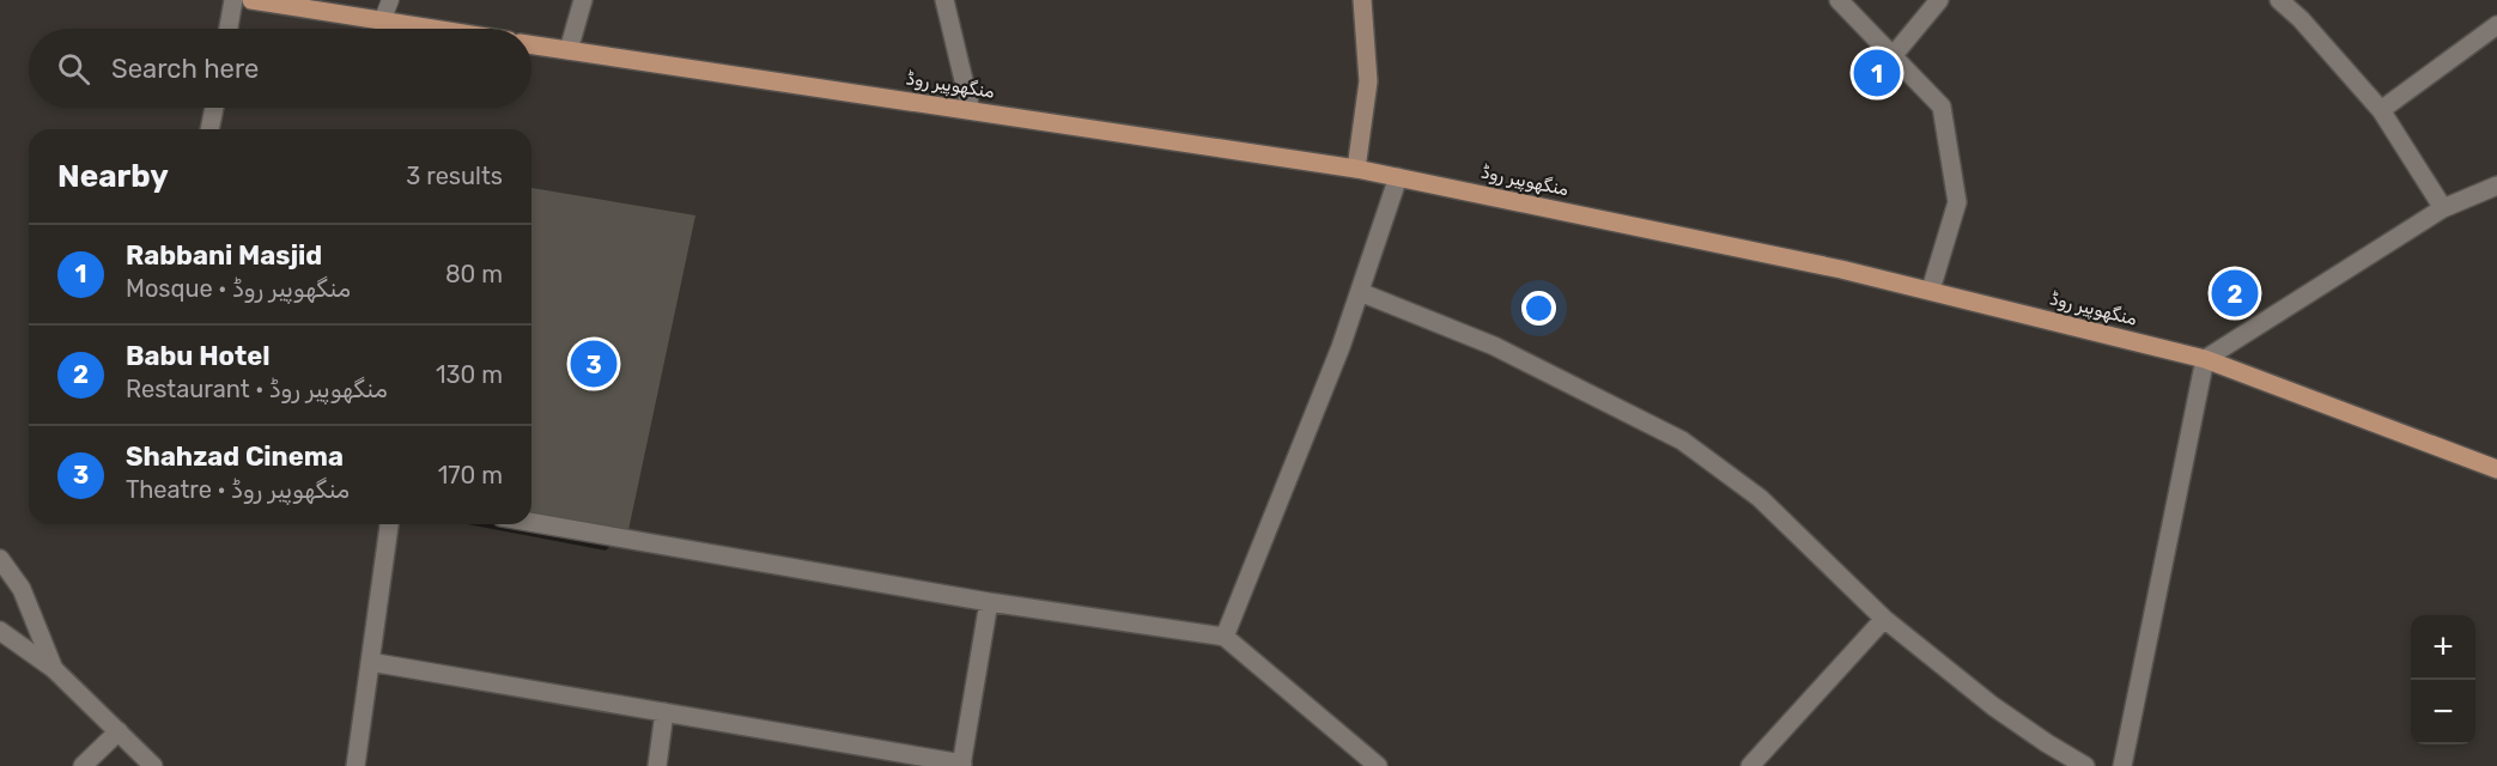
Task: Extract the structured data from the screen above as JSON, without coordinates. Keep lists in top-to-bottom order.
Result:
{
  "streets": {
    "main road": ["منگھوپیر روڈ"]
  },
  "page": {
    "search": "Search here",
    "pins": ["1", "2", "3"],
    "heading": ["Nearby", "3 results"],
    "list": [
      {
        "mark": "1",
        "name": "Rabbani Masjid",
        "note": "Mosque · منگھوپیر روڈ",
        "value": "80 m"
      },
      {
        "mark": "2",
        "name": "Babu Hotel",
        "note": "Restaurant · منگھوپیر روڈ",
        "value": "130 m"
      },
      {
        "mark": "3",
        "name": "Shahzad Cinema",
        "note": "Theatre · منگھوپیر روڈ",
        "value": "170 m"
      }
    ],
    "map_buttons": ["+", "−"]
  }
}
